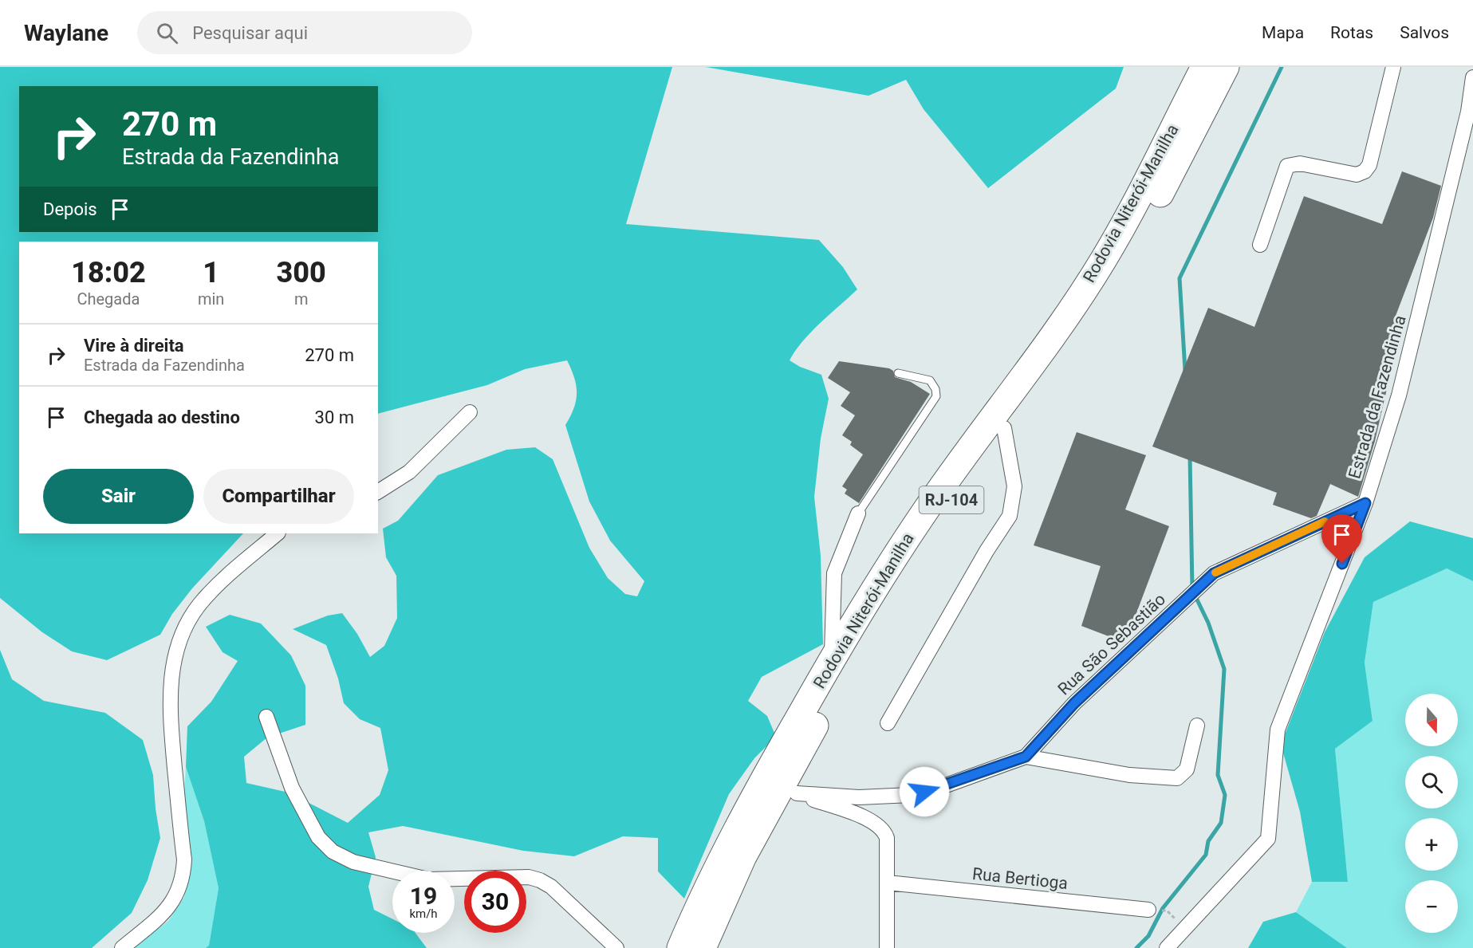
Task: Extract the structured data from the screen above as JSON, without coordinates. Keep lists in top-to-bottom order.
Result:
{
  "streets": {
    "highway": ["Rodovia Niterói-Manilha", "RJ-104"],
    "street": ["Estrada da Fazendinha", "Rua São Sebastião", "Rua Bertioga"]
  },
  "crossings": [
    ["Rodovia Niterói-Manilha", "Rua São Sebastião"],
    ["Estrada da Fazendinha", "Rua São Sebastião"]
  ],
  "north": "bottom",
  "page": {
    "header": "Waylane",
    "search": "Pesquisar aqui",
    "nav": ["Mapa", "Rotas", "Salvos"],
    "turn": ["270 m", "Estrada da Fazendinha"],
    "then": "Depois",
    "eta": [
      "18:02",
      "Chegada",
      "1",
      "min",
      "300",
      "m"
    ],
    "list": [
      {
        "name": "Vire à direita",
        "note": "Estrada da Fazendinha",
        "value": "270 m"
      },
      {
        "name": "Chegada ao destino",
        "value": "30 m"
      }
    ],
    "buttons": ["Sair", "Compartilhar"],
    "map_buttons": ["+", "−"],
    "speed": "19 km/h",
    "limit": "30"
  }
}
